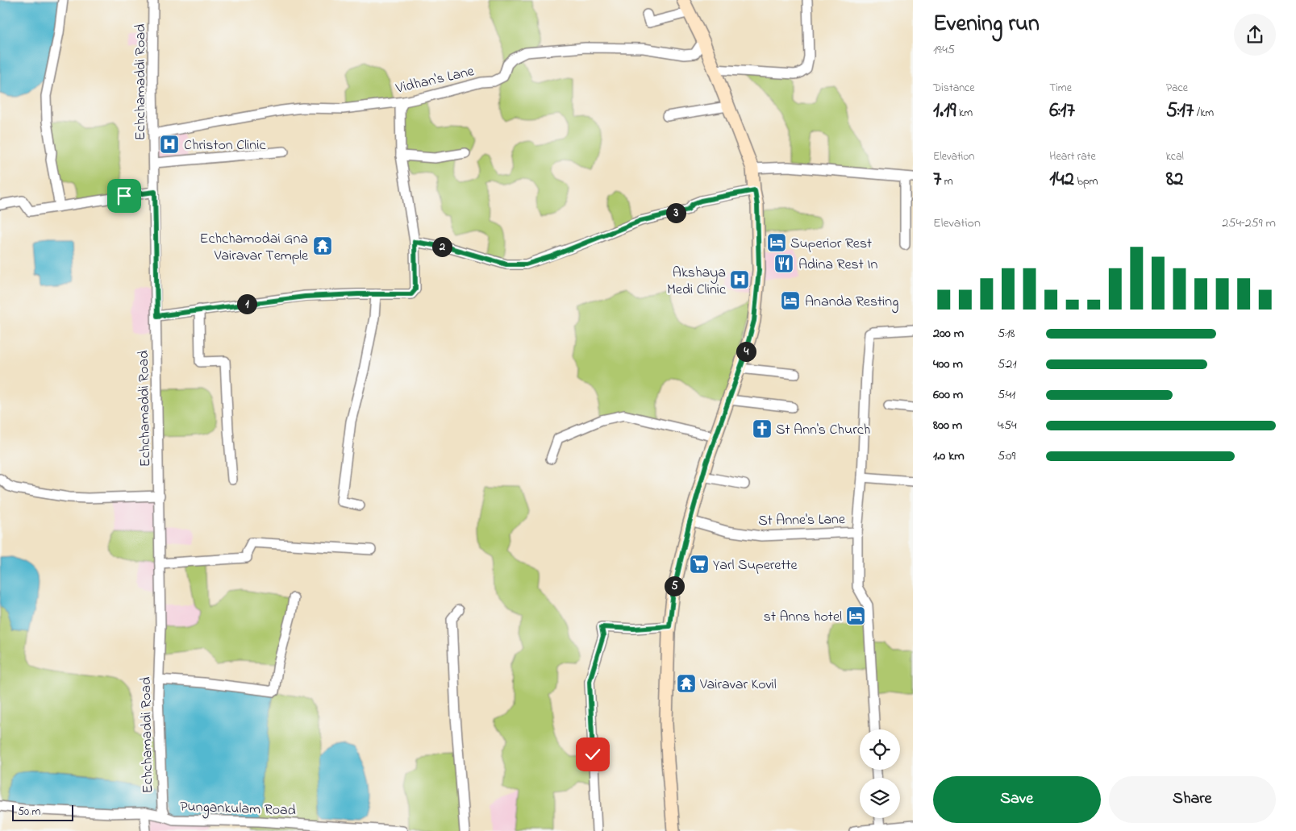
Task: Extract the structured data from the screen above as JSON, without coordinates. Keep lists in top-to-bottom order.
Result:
{
  "streets": {
    "street": [
      "Vidhan's Lane",
      "Echchamaddi Road",
      "St Anne's Lane",
      "Pungankulam Road"
    ]
  },
  "crossings": [
    ["Vidhan's Lane", "Echchamaddi Road"],
    ["Echchamaddi Road", "Pungankulam Road"]
  ],
  "places": {
    "hospital": ["Christon Clinic", "Akshaya Medi Clinic"],
    "hotel": ["Superior Rest", "Ananda Resting", "st Anns hotel"],
    "temple": ["Echchamodai Gna Vairavar Temple", "Vairavar Kovil"],
    "restaurant": ["Adina Rest In"],
    "church": ["St Ann's Church"],
    "supermarket": ["Yarl Superette"]
  },
  "scale_bar": "50 m",
  "page": {
    "heading": ["Evening run", "19:45"],
    "stats": [
      ["Distance", "1.19 km"],
      ["Time", "6:17"],
      ["Pace", "5:17 /km"],
      ["Elevation", "7 m"],
      ["Heart rate", "142 bpm"],
      ["kcal", "82"]
    ],
    "pins": [
      "3",
      "2",
      "1",
      "4",
      "5"
    ],
    "chart": ["Elevation", "254–259 m"],
    "list": [
      {
        "name": "200 m",
        "note": "5:18"
      },
      {
        "name": "400 m",
        "note": "5:21"
      },
      {
        "name": "600 m",
        "note": "5:41"
      },
      {
        "name": "800 m",
        "note": "4:54"
      },
      {
        "name": "1.0 km",
        "note": "5:09"
      }
    ],
    "buttons": ["Save", "Share"],
    "scale": "50 m"
  }
}
